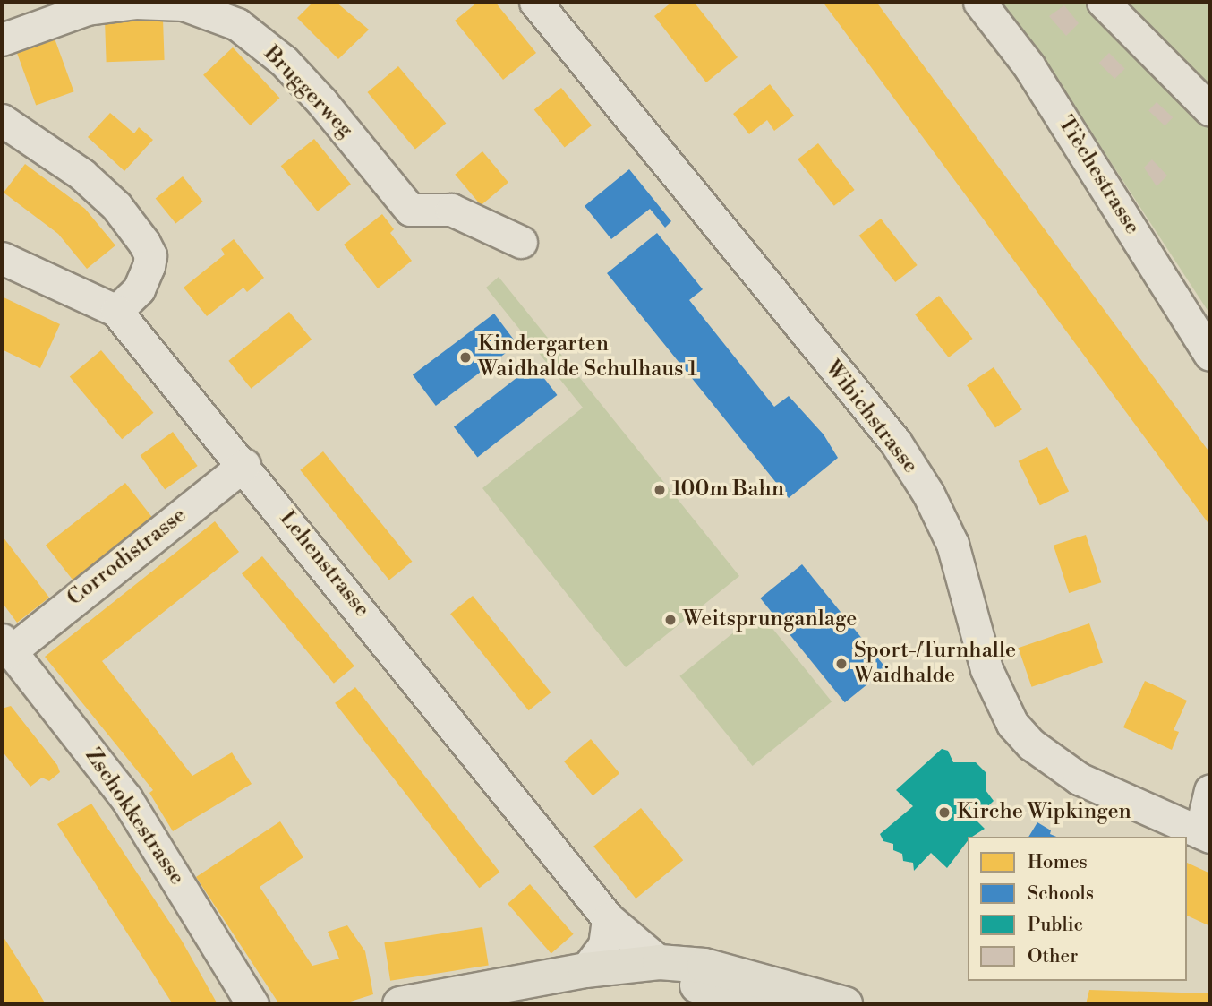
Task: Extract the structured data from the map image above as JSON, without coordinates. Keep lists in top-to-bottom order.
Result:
{
  "streets": {
    "street": [
      "Bruggerweg",
      "Tièchestrasse",
      "Wibichstrasse",
      "Corrodistrasse",
      "Lehenstrasse",
      "Zschokkestrasse"
    ]
  },
  "crossings": [
    ["Corrodistrasse", "Lehenstrasse"],
    ["Corrodistrasse", "Zschokkestrasse"]
  ],
  "places": [
    "Kindergarten Waidhalde Schulhaus 1",
    "100m Bahn",
    "Weitsprunganlage",
    "Sport-/Turnhalle Waidhalde",
    "Kirche Wipkingen"
  ],
  "legend": [
    "Homes",
    "Schools",
    "Public",
    "Other"
  ]
}
